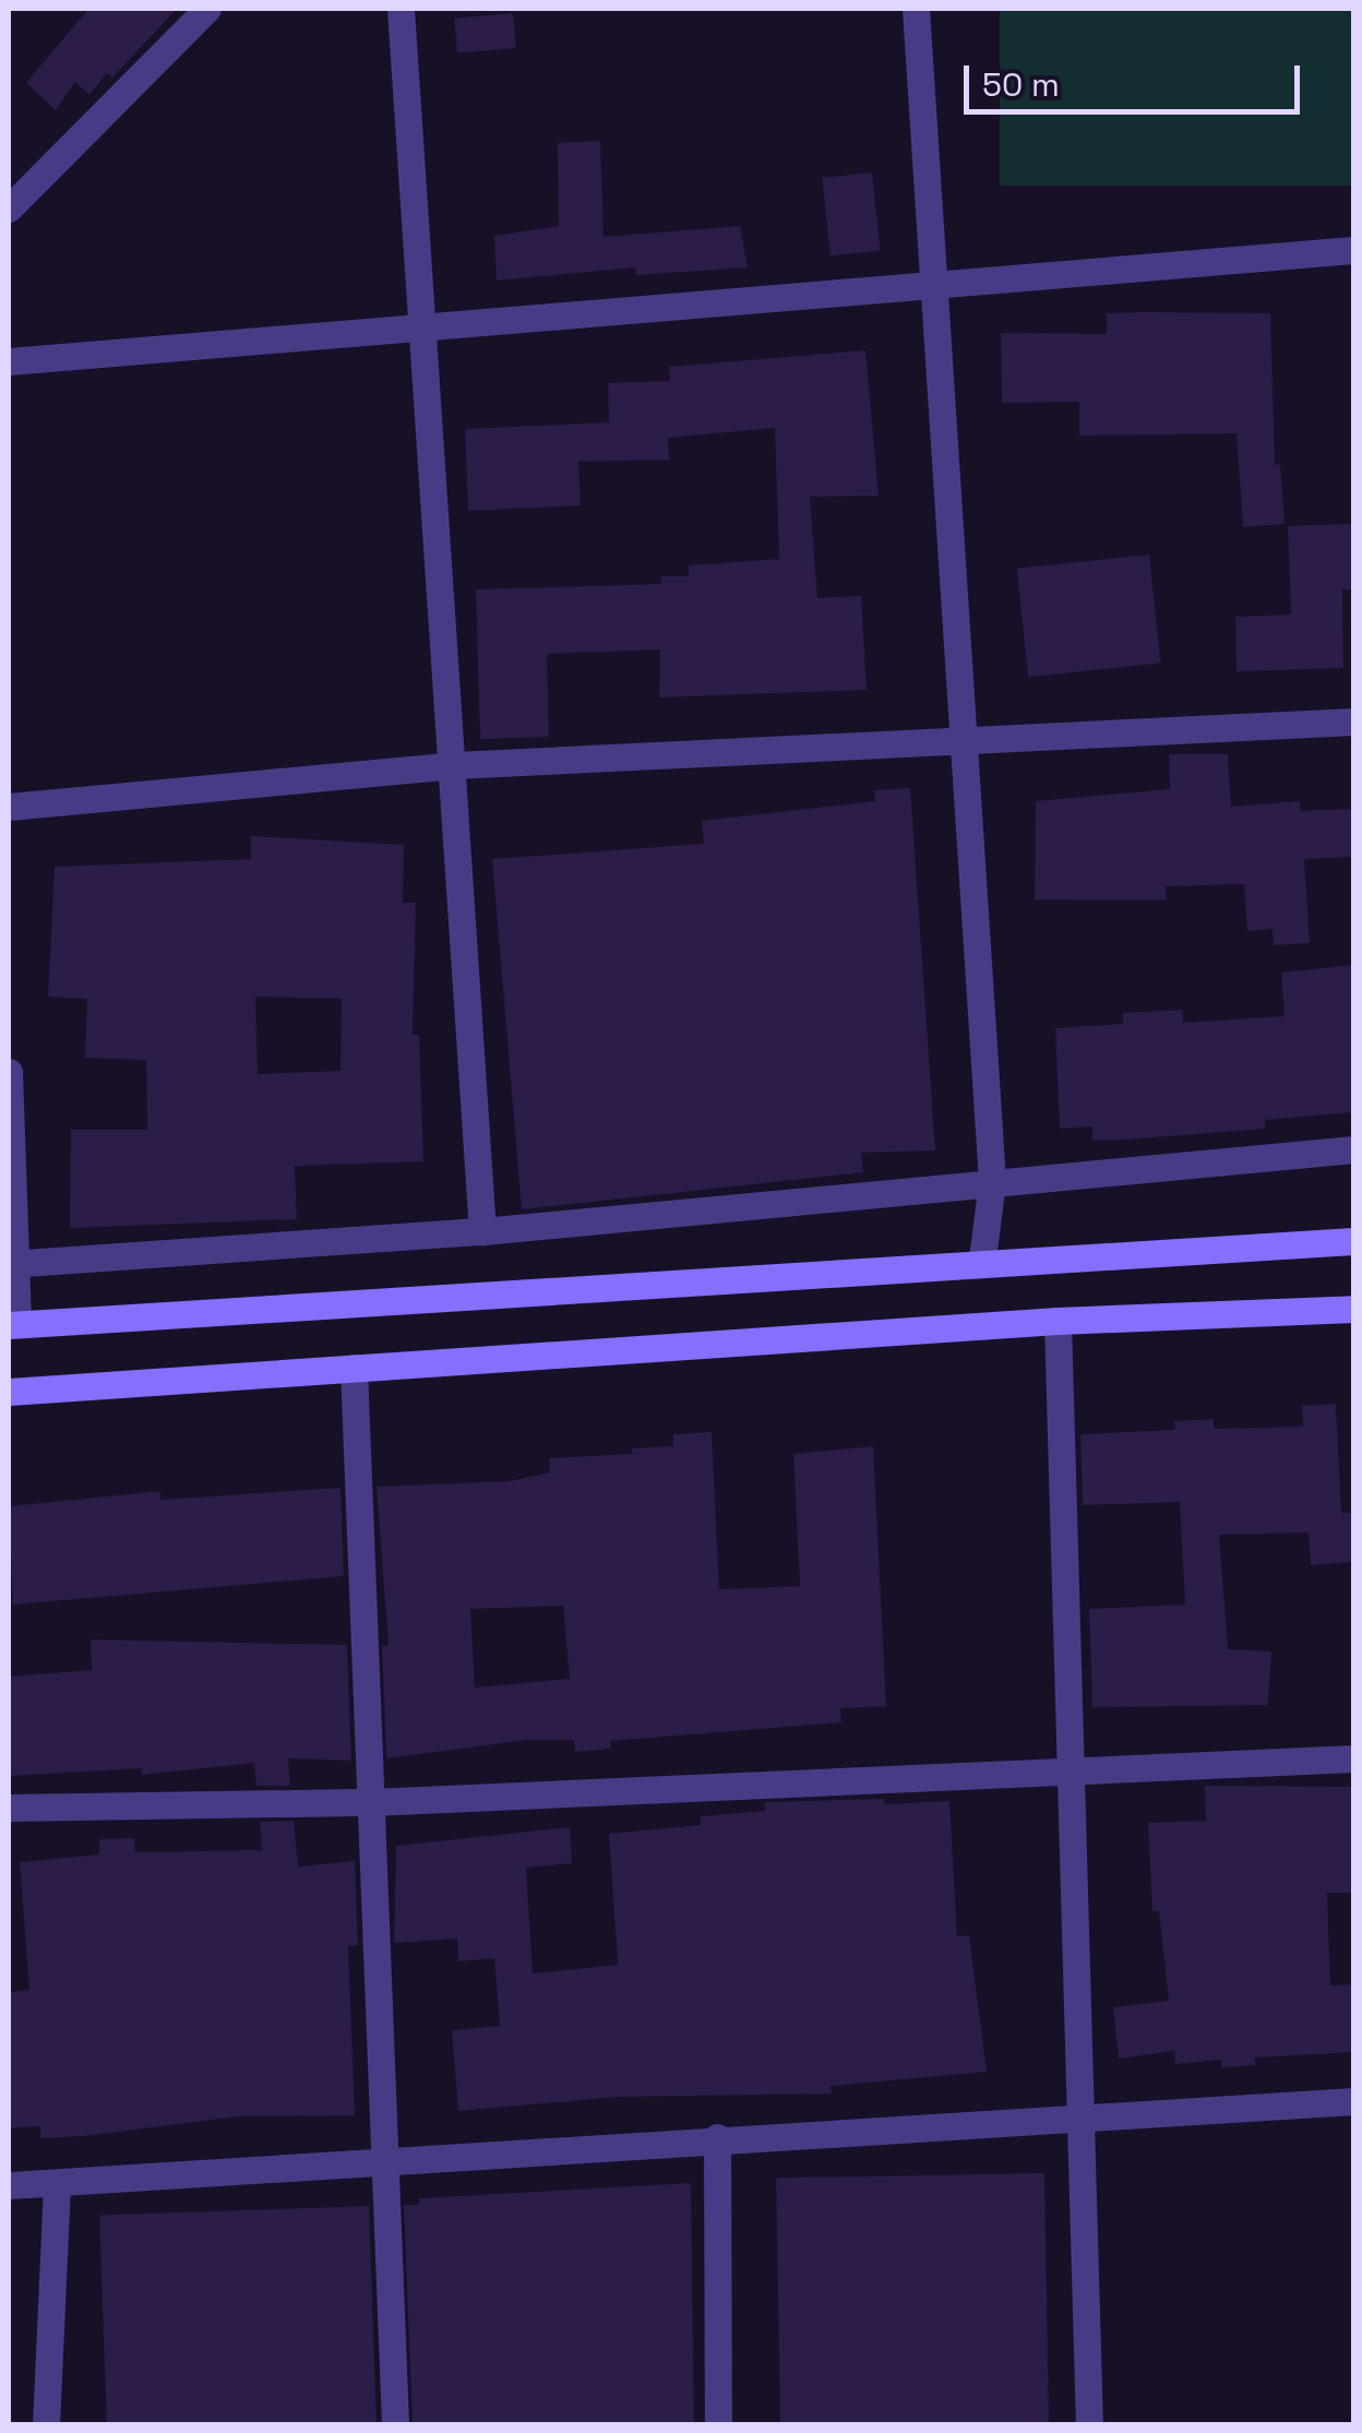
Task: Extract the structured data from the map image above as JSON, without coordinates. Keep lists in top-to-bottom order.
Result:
{
  "scale_bar": "50 m"
}
